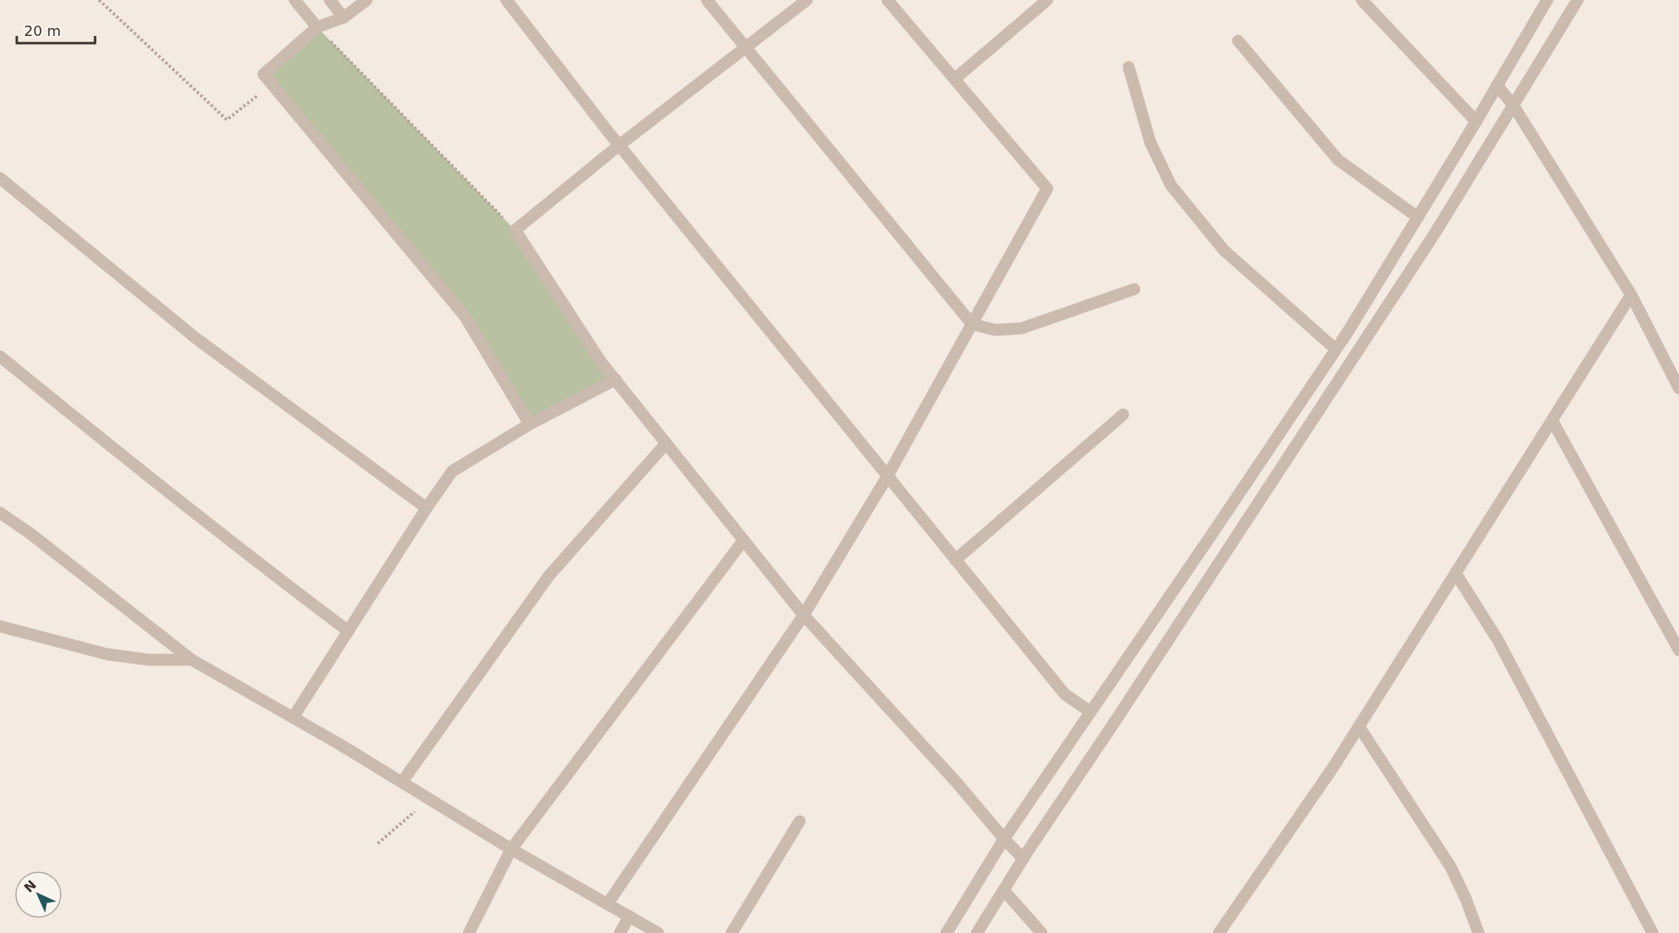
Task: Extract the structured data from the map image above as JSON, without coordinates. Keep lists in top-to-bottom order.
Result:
{
  "scale_bar": "20 m",
  "north": "top left"
}
